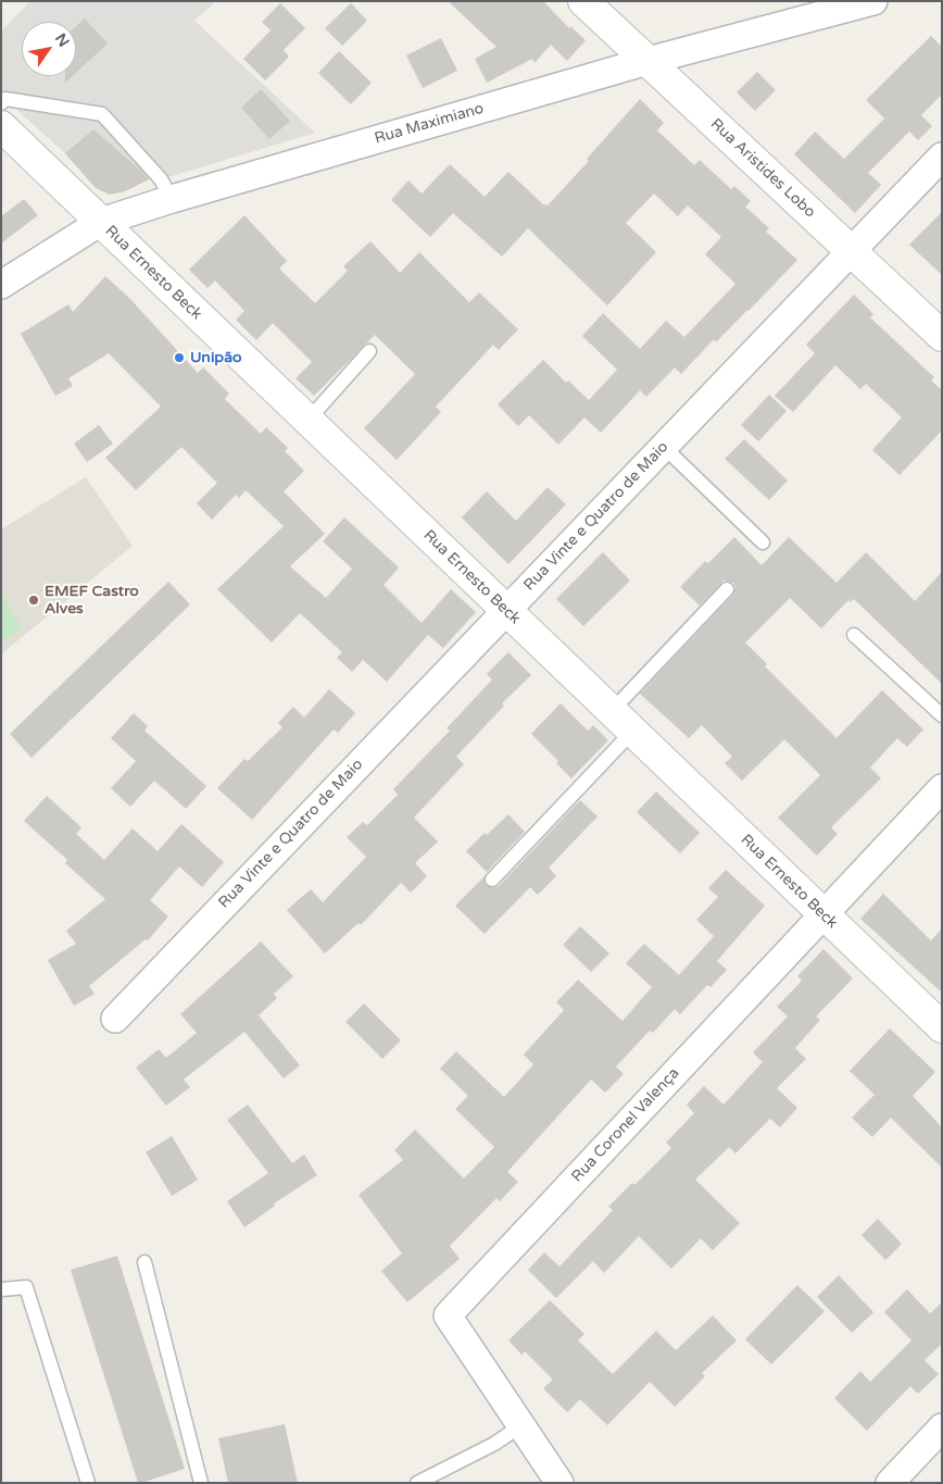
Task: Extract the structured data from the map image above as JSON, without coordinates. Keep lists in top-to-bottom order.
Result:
{
  "streets": {
    "street": [
      "Rua Maximiano",
      "Rua Aristides Lobo",
      "Rua Ernesto Beck",
      "Rua Vinte e Quatro de Maio",
      "Rua Coronel Valença"
    ]
  },
  "crossings": [
    ["Rua Maximiano", "Rua Aristides Lobo"],
    ["Rua Maximiano", "Rua Ernesto Beck"],
    ["Rua Aristides Lobo", "Rua Vinte e Quatro de Maio"],
    ["Rua Ernesto Beck", "Rua Vinte e Quatro de Maio"],
    ["Rua Ernesto Beck", "Rua Coronel Valença"]
  ],
  "places": ["Unipão", "EMEF Castro Alves"],
  "north": "top right"
}
